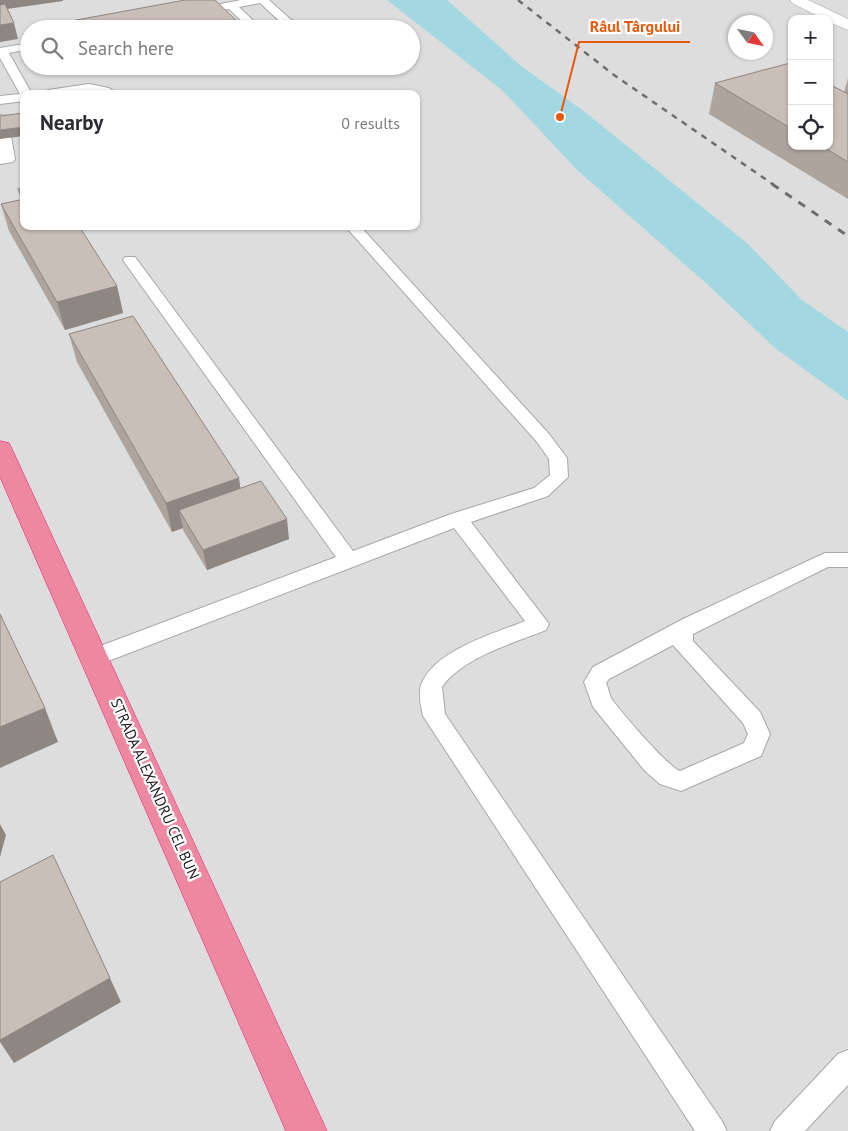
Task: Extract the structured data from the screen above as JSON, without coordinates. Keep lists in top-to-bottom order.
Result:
{
  "streets": {
    "highway": ["STRADA ALEXANDRU CEL BUN"]
  },
  "places": ["Râul Târgului"],
  "north": "bottom right",
  "page": {
    "map_buttons": ["+", "−"],
    "search": "Search here",
    "heading": ["Nearby", "0 results"]
  }
}
